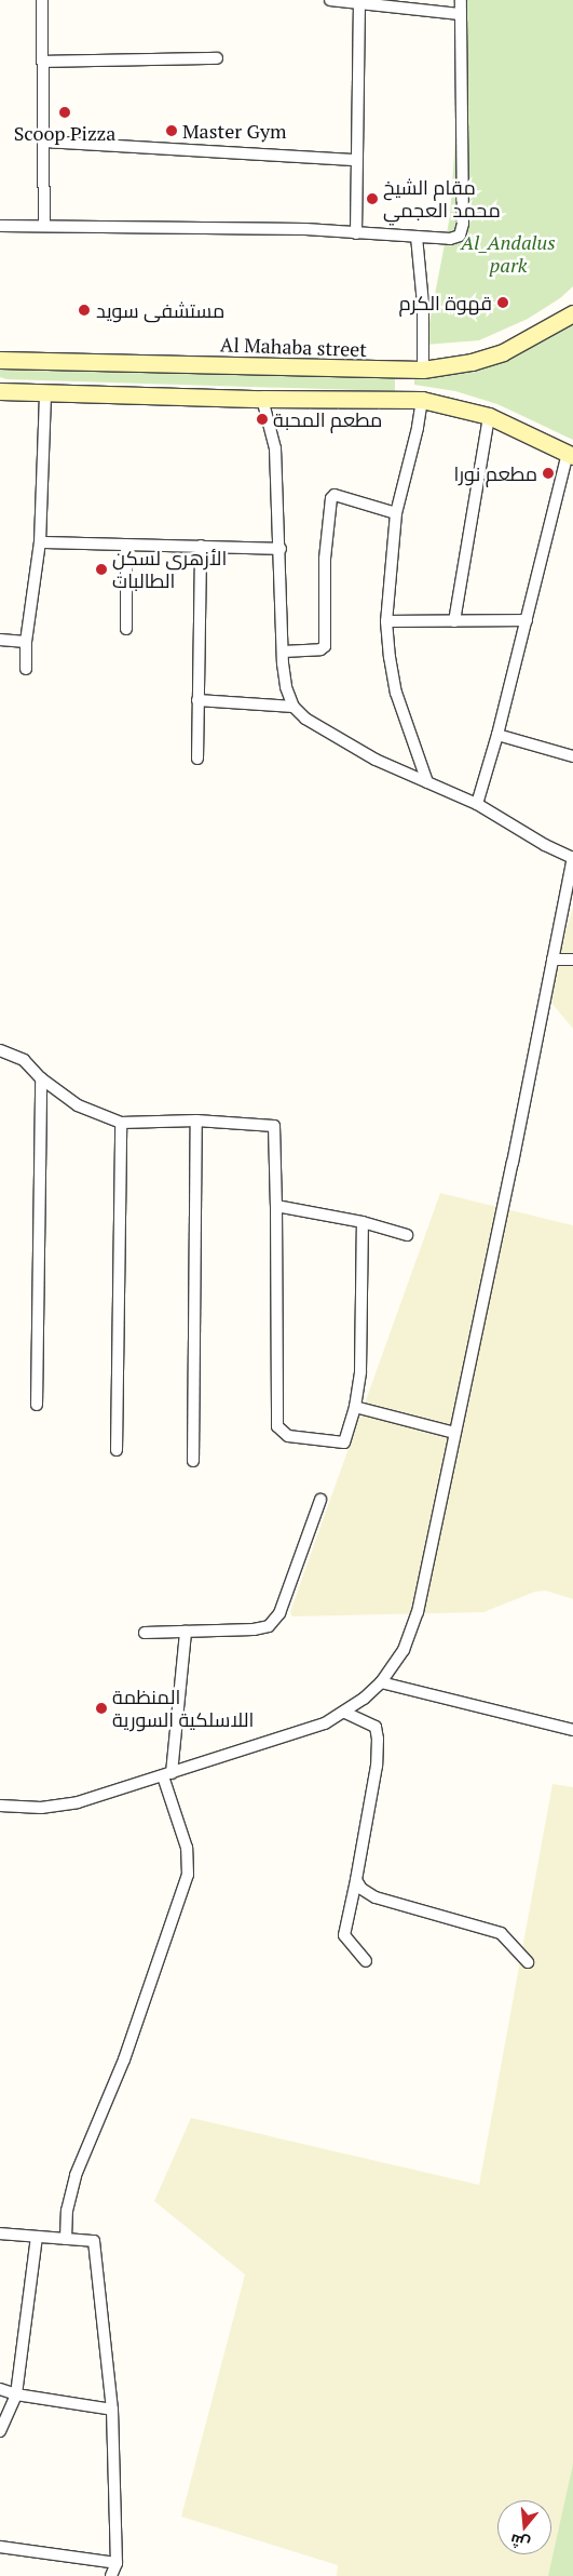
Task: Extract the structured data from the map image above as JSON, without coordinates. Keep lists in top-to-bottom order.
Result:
{
  "streets": {
    "main road": ["Al Mahaba street"]
  },
  "parks": ["Al_Andalus park"],
  "places": [
    "Scoop Pizza",
    "Master Gym",
    "مقام الشيخ محمد العجمي",
    "قهوة الكرم",
    "مستشفى سويد",
    "مطعم المحبة",
    "مطعم نورا",
    "الأزهري لسكن الطالبات",
    "المنظمة اللاسلكية السورية"
  ],
  "north": "bottom"
}
